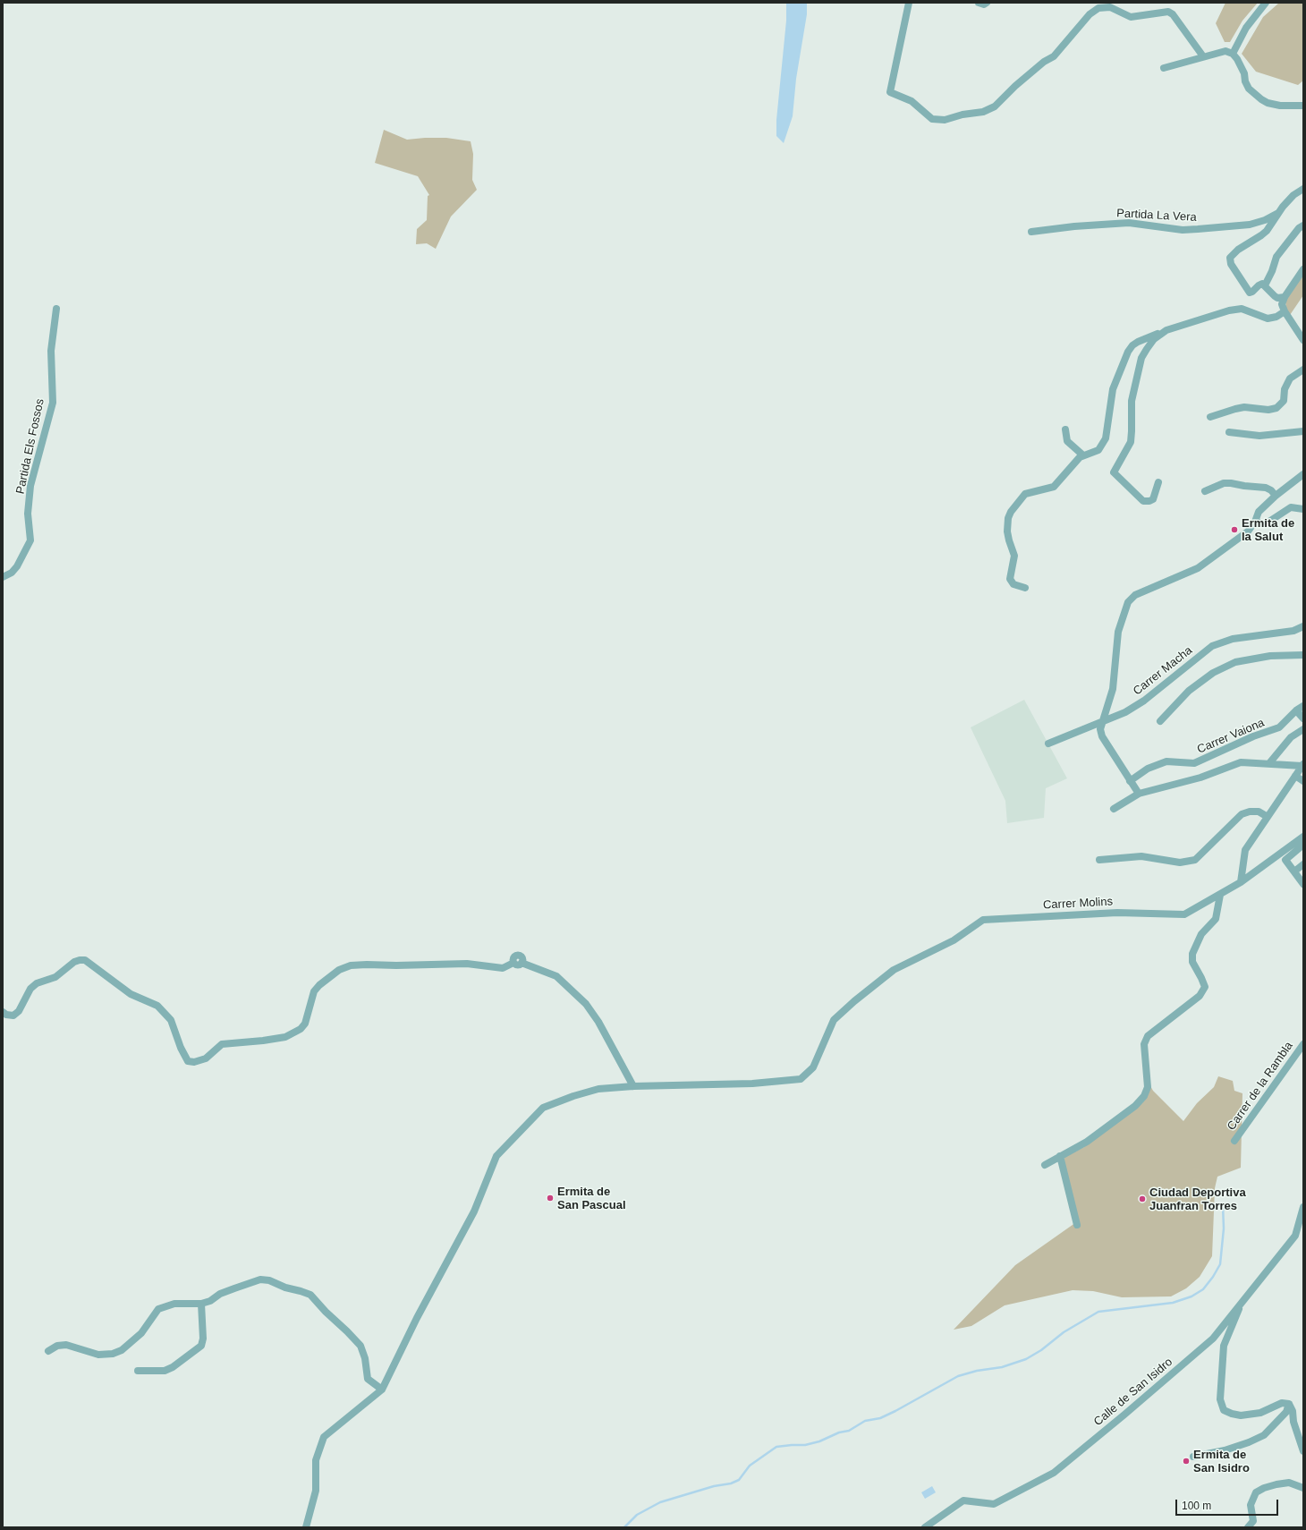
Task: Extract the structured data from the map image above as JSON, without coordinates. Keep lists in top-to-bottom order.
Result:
{
  "streets": {
    "street": [
      "Partida La Vera",
      "Partida Els Fossos",
      "Carrer Macha",
      "Carrer Vaiona",
      "Carrer Molins",
      "Carrer de la Rambla",
      "Calle de San Isidro"
    ]
  },
  "places": [
    "Ermita de la Salut",
    "Ermita de San Pascual",
    "Ciudad Deportiva Juanfran Torres",
    "Ermita de San Isidro"
  ],
  "scale_bar": "100 m"
}
